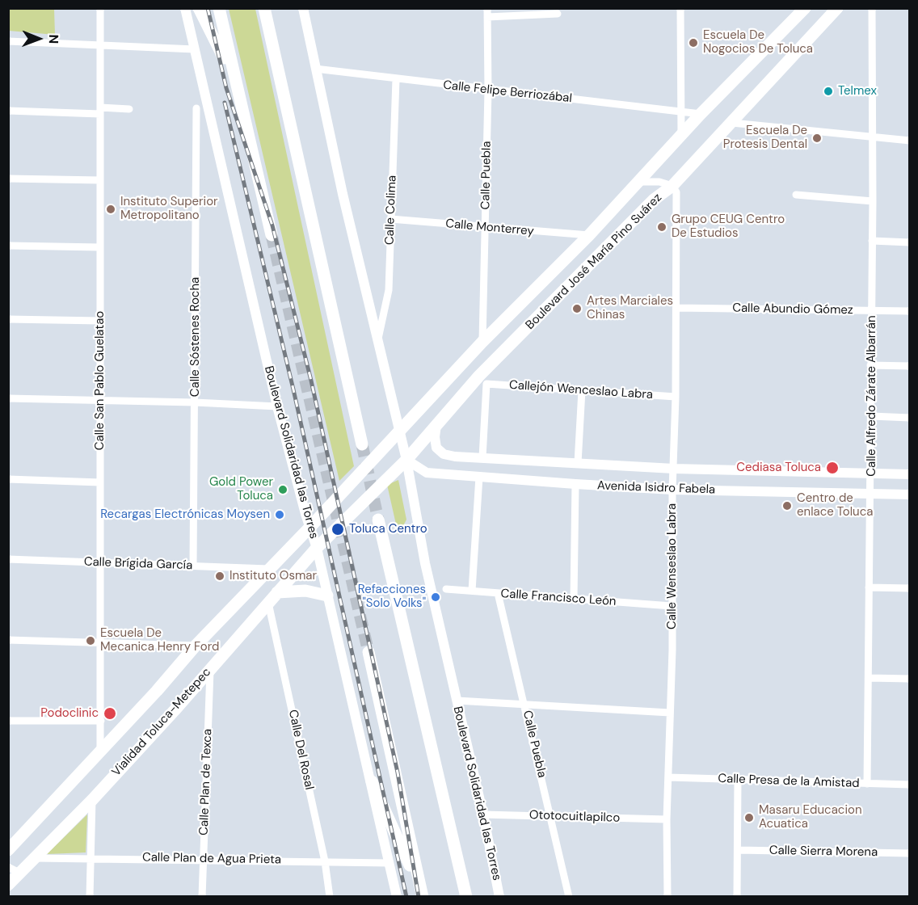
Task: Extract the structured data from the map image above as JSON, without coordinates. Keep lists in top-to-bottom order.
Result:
{
  "streets": {
    "highway": ["Boulevard José María Pino Suárez", "Vialidad Toluca-Metepec"],
    "main road": ["Boulevard Solidaridad las Torres", "Avenida Isidro Fabela"],
    "street": [
      "Calle Felipe Berriozábal",
      "Calle Puebla",
      "Calle Colima",
      "Calle Monterrey",
      "Calle Abundio Gómez",
      "Calle Sóstenes Rocha",
      "Calle San Pablo Guelatao",
      "Callejón Wenceslao Labra",
      "Calle Alfredo Zárate Albarrán",
      "Calle Brígida García",
      "Calle Wenseslao Labra",
      "Calle Francisco León",
      "Calle Del Rosal",
      "Calle Presa de la Amistad",
      "Calle Plan de Texca",
      "Ototocuitlapilco",
      "Calle Sierra Morena",
      "Calle Plan de Agua Prieta"
    ]
  },
  "crossings": [
    ["Calle Felipe Berriozábal", "Calle Puebla"],
    ["Calle Felipe Berriozábal", "Calle Colima"],
    ["Calle Felipe Berriozábal", "Boulevard José María Pino Suárez"],
    ["Calle Felipe Berriozábal", "Boulevard Solidaridad las Torres"],
    ["Calle Puebla", "Calle Monterrey"],
    ["Calle Puebla", "Boulevard José María Pino Suárez"],
    ["Calle Puebla", "Calle Francisco León"],
    ["Calle Puebla", "Ototocuitlapilco"],
    ["Calle Colima", "Calle Monterrey"],
    ["Calle Colima", "Boulevard Solidaridad las Torres"],
    ["Calle Monterrey", "Boulevard José María Pino Suárez"],
    ["Boulevard José María Pino Suárez", "Boulevard Solidaridad las Torres"],
    ["Boulevard José María Pino Suárez", "Avenida Isidro Fabela"],
    ["Boulevard José María Pino Suárez", "Calle Wenseslao Labra"],
    ["Boulevard José María Pino Suárez", "Vialidad Toluca-Metepec"],
    ["Calle Abundio Gómez", "Calle Alfredo Zárate Albarrán"],
    ["Calle Abundio Gómez", "Calle Wenseslao Labra"],
    ["Calle Sóstenes Rocha", "Calle Brígida García"],
    ["Calle San Pablo Guelatao", "Calle Brígida García"],
    ["Calle San Pablo Guelatao", "Vialidad Toluca-Metepec"],
    ["Callejón Wenceslao Labra", "Avenida Isidro Fabela"],
    ["Callejón Wenceslao Labra", "Calle Wenseslao Labra"],
    ["Calle Alfredo Zárate Albarrán", "Avenida Isidro Fabela"],
    ["Calle Alfredo Zárate Albarrán", "Calle Presa de la Amistad"],
    ["Boulevard Solidaridad las Torres", "Avenida Isidro Fabela"],
    ["Boulevard Solidaridad las Torres", "Vialidad Toluca-Metepec"],
    ["Boulevard Solidaridad las Torres", "Ototocuitlapilco"],
    ["Boulevard Solidaridad las Torres", "Calle Plan de Agua Prieta"],
    ["Avenida Isidro Fabela", "Calle Wenseslao Labra"],
    ["Calle Brígida García", "Vialidad Toluca-Metepec"],
    ["Calle Wenseslao Labra", "Calle Francisco León"],
    ["Calle Wenseslao Labra", "Calle Presa de la Amistad"],
    ["Calle Wenseslao Labra", "Ototocuitlapilco"],
    ["Vialidad Toluca-Metepec", "Calle Del Rosal"],
    ["Vialidad Toluca-Metepec", "Calle Plan de Texca"],
    ["Vialidad Toluca-Metepec", "Calle Plan de Agua Prieta"],
    ["Calle Del Rosal", "Calle Plan de Agua Prieta"],
    ["Calle Plan de Texca", "Calle Plan de Agua Prieta"]
  ],
  "places": [
    "Escuela De Nogocios De Toluca",
    "Telmex",
    "Escuela De Protesis Dental",
    "Instituto Superior Metropolitano",
    "Grupo CEUG Centro De Estudios",
    "Artes Marciales Chinas",
    "Cediasa Toluca",
    "Gold Power Toluca",
    "Centro de enlace Toluca",
    "Recargas Electrónicas Moysen",
    "Toluca Centro",
    "Instituto Osmar",
    "Refacciones \"Solo Volks\"",
    "Escuela De Mecanica Henry Ford",
    "Podoclinic",
    "Masaru Educacion Acuatica"
  ],
  "north": "right"
}
